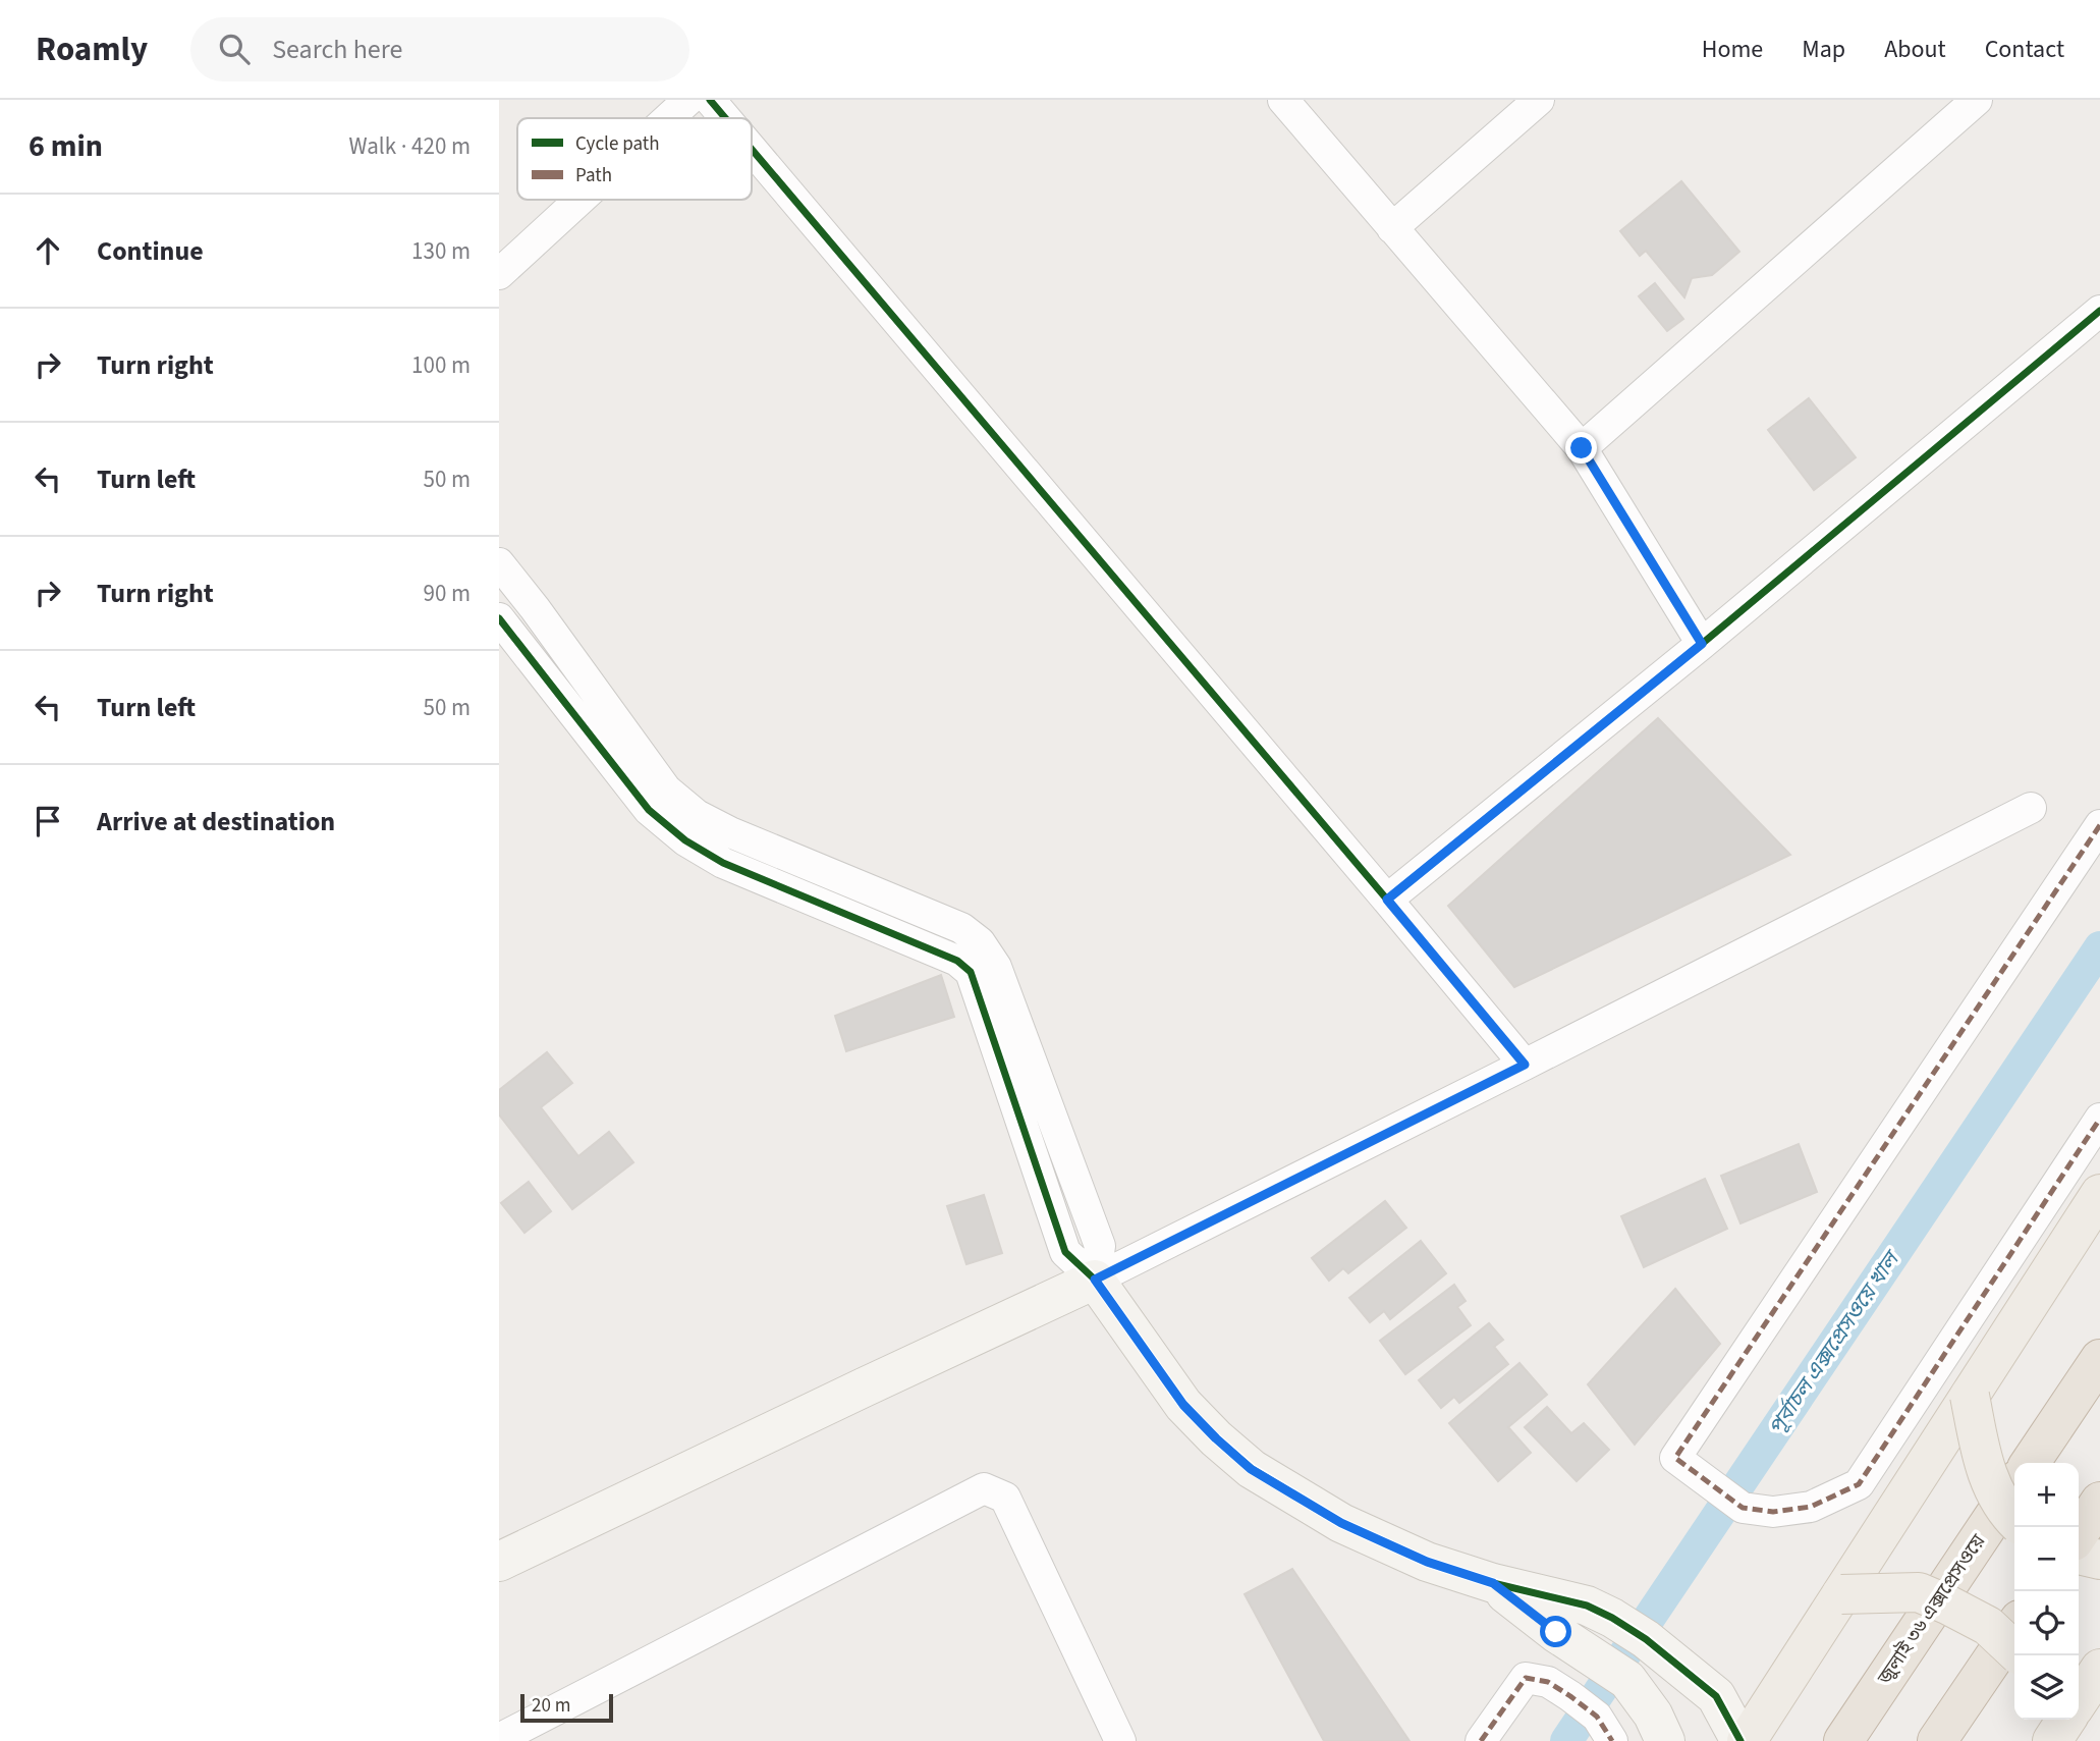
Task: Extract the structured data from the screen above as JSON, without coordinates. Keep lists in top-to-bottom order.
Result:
{
  "streets": {
    "highway": ["জুলাই ৩৬ এক্সপ্রেসওয়ে"]
  },
  "water": ["পূর্বাচল এক্সপ্রেসওয়ে খাল"],
  "legend": ["Cycle path", "Path"],
  "scale_bar": "20 m",
  "page": {
    "header": "Roamly",
    "search": "Search here",
    "nav": [
      "Home",
      "Map",
      "About",
      "Contact"
    ],
    "heading": ["6 min", "Walk · 420 m"],
    "list": [
      ["Continue", "130 m"],
      ["Turn right", "100 m"],
      ["Turn left", "50 m"],
      ["Turn right", "90 m"],
      ["Turn left", "50 m"],
      "Arrive at destination"
    ],
    "map_buttons": ["+", "−"],
    "scale": "20 m"
  }
}
